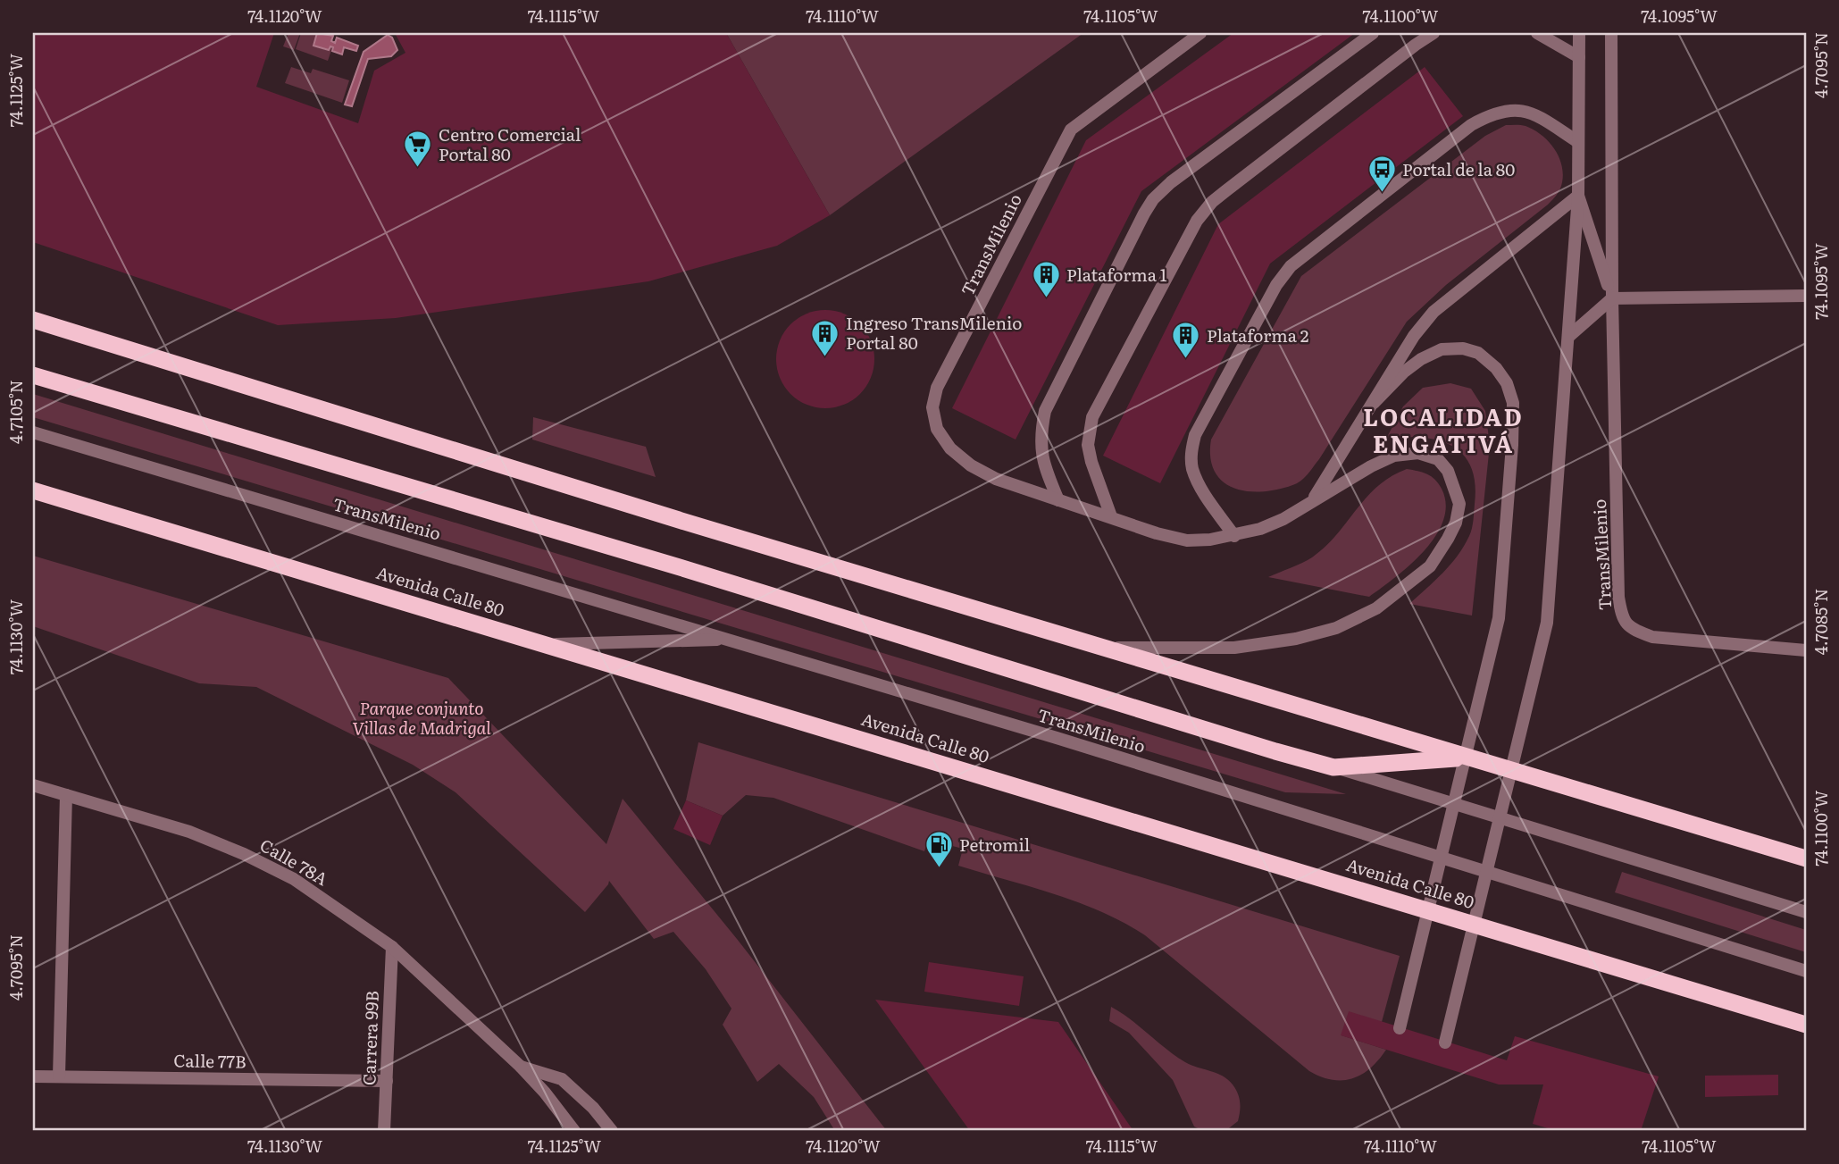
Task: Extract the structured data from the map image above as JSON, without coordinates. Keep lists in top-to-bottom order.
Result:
{
  "streets": {
    "highway": ["Avenida Calle 80"],
    "street": [
      "TransMilenio",
      "Calle 78A",
      "Carrera 99B",
      "Calle 77B"
    ]
  },
  "crossings": [
    ["TransMilenio", "Avenida Calle 80"],
    ["Calle 78A", "Carrera 99B"],
    ["Carrera 99B", "Calle 77B"]
  ],
  "districts": ["LOCALIDAD ENGATIVÁ"],
  "parks": ["Parque conjunto Villas de Madrigal"],
  "places": {
    "supermarket": ["Centro Comercial Portal 80"],
    "bus stop": ["Portal de la 80"],
    "building": ["Plataforma 1", "Ingreso TransMilenio Portal 80", "Plataforma 2"],
    "fuel station": ["Petromil"]
  },
  "coordinates": [
    "74.1120°W",
    "74.1115°W",
    "74.1110°W",
    "74.1105°W",
    "74.1100°W",
    "74.1095°W",
    "4.7095°N",
    "74.1125°W",
    "4.7105°N",
    "4.7085°N",
    "74.1130°W"
  ]
}
